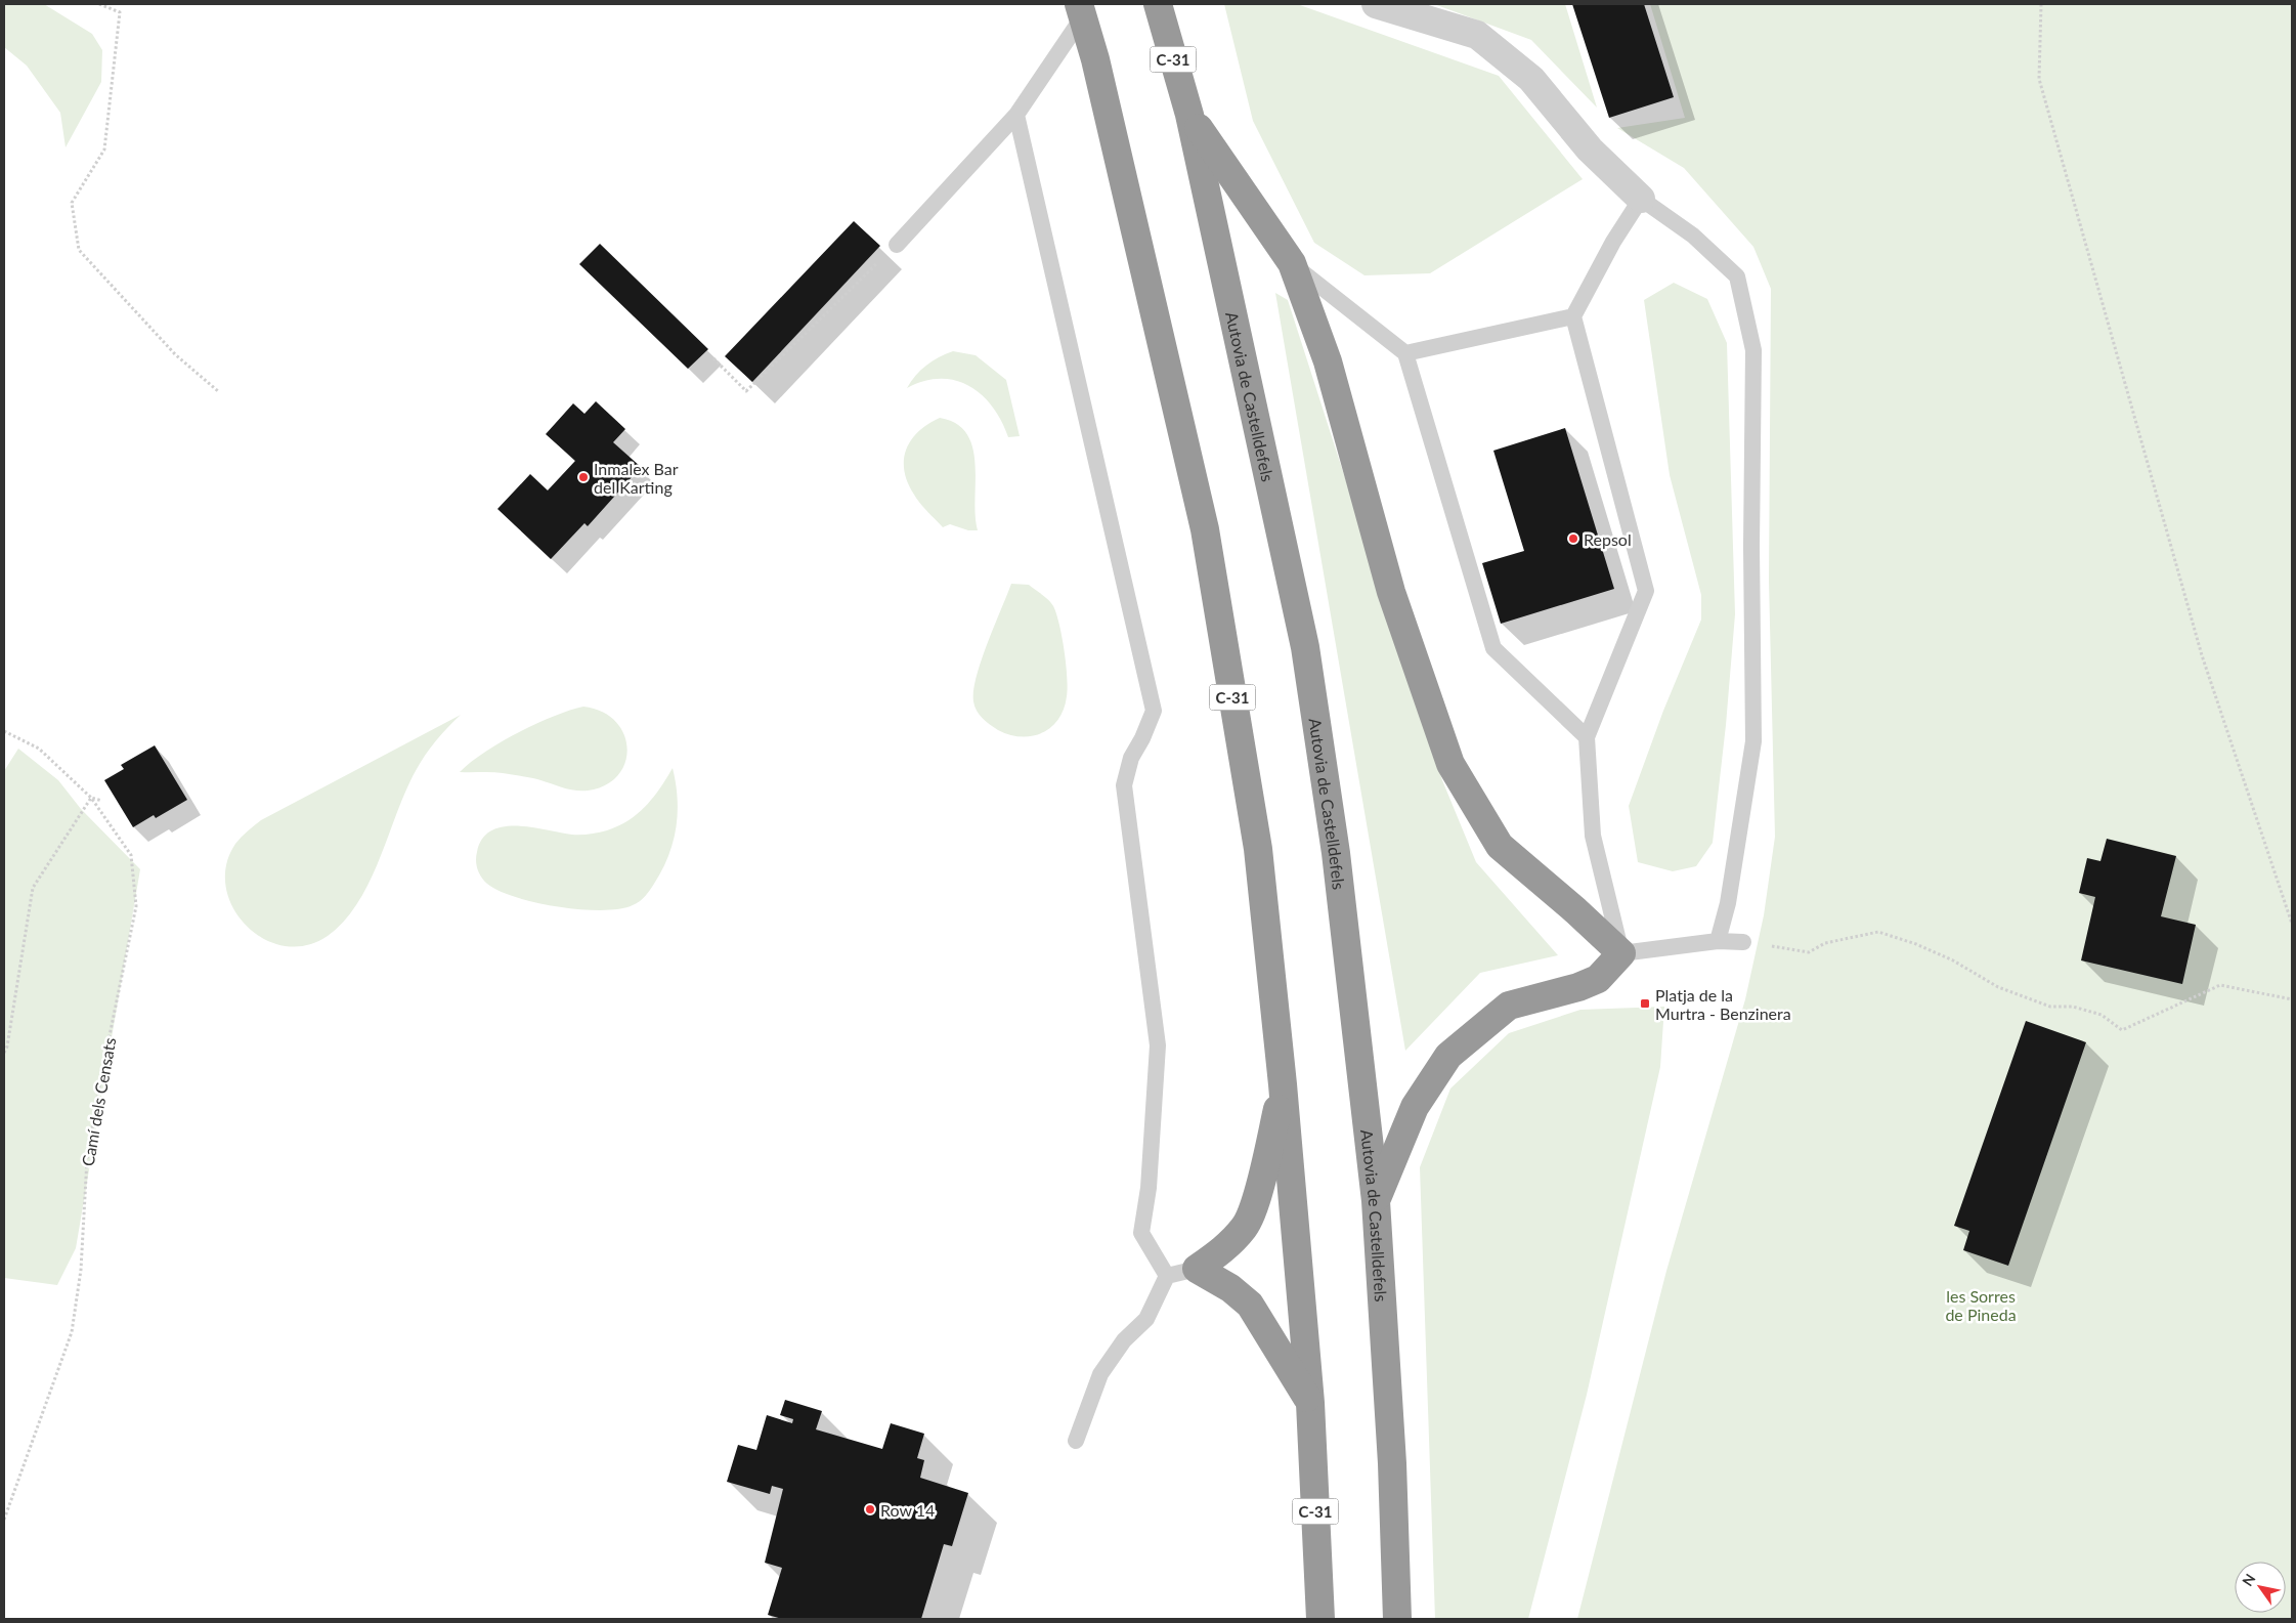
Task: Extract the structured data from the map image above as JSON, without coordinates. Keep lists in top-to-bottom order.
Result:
{
  "streets": {
    "highway": ["C-31", "Autovia de Castelldefels"],
    "path": ["Camí dels Censats"]
  },
  "parks": ["les Sorres de Pineda"],
  "places": {
    "other": ["Inmalex Bar del Karting", "Repsol", "Row 14"],
    "transit": ["Platja de la Murtra - Benzinera"]
  },
  "north": "top left"
}
